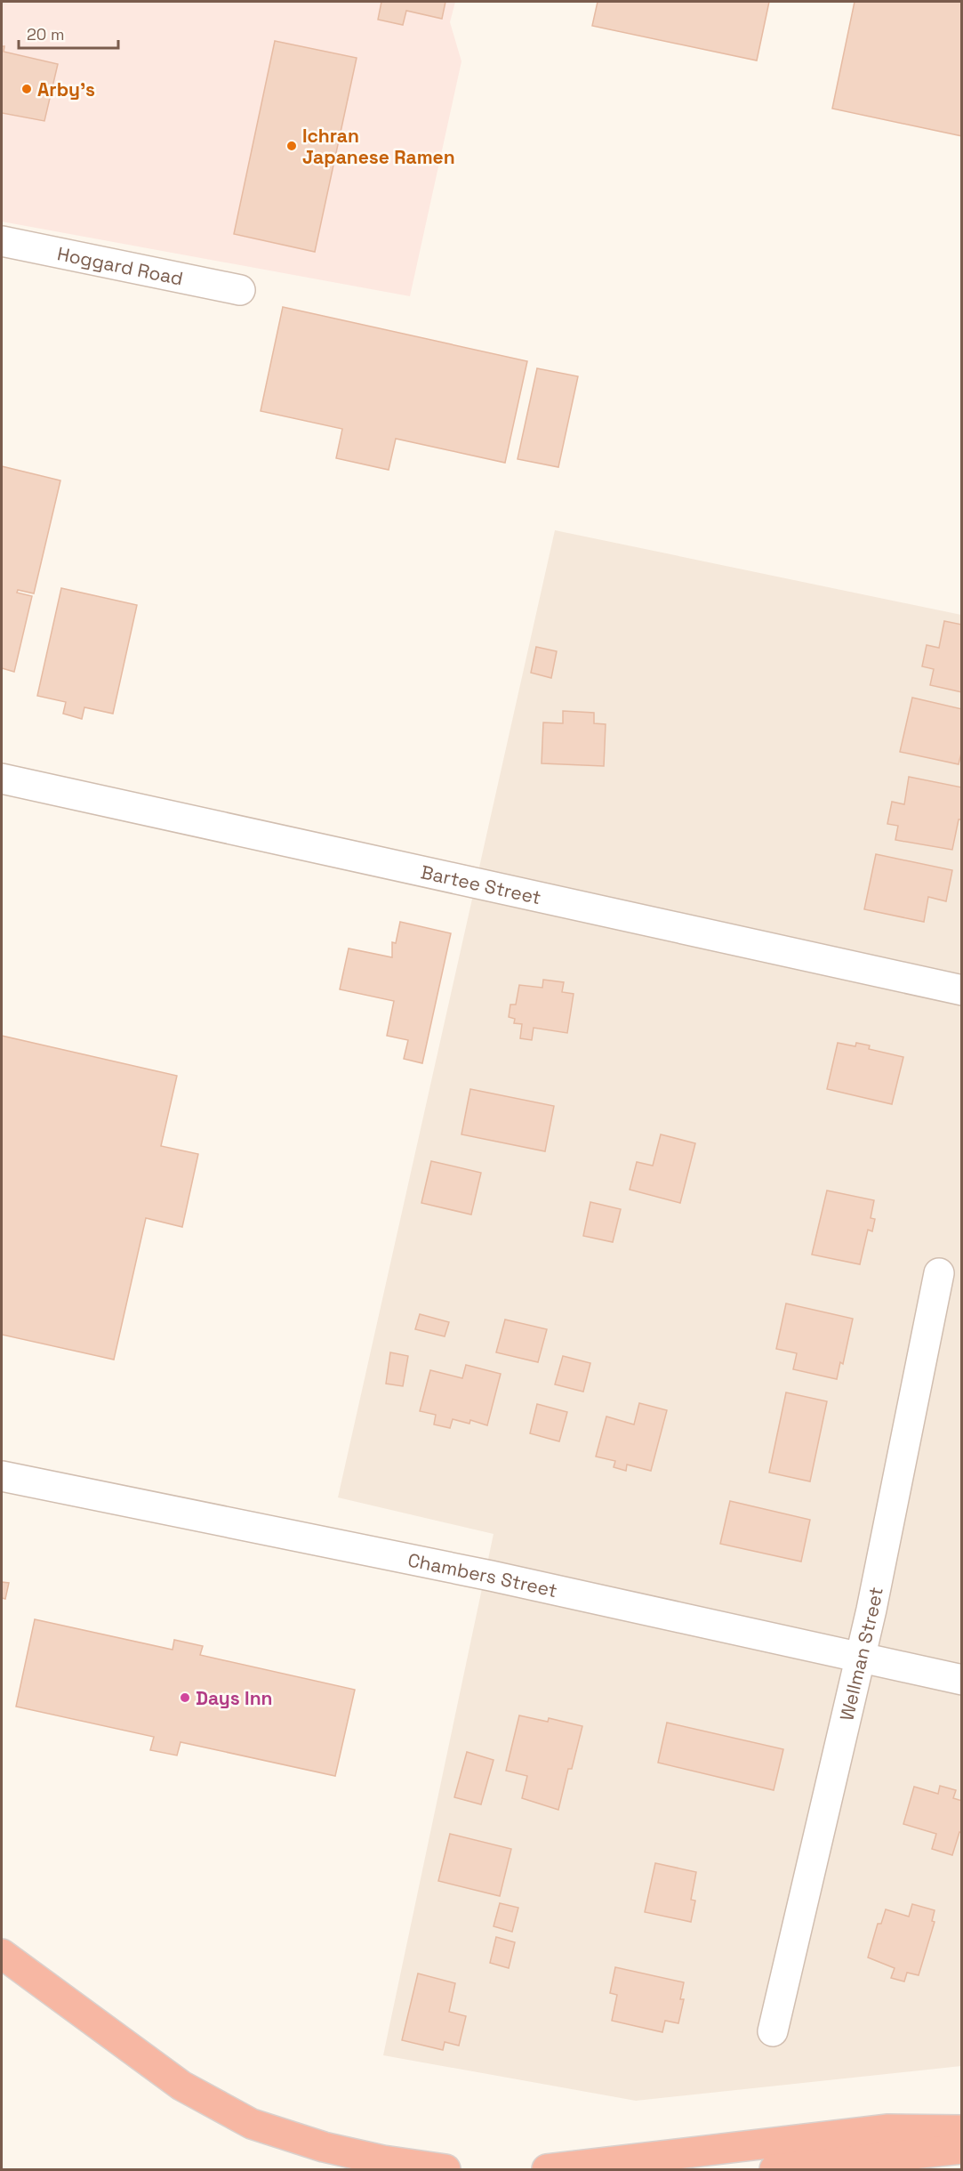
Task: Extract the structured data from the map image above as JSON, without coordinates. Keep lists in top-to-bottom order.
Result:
{
  "streets": {
    "street": [
      "Hoggard Road",
      "Bartee Street",
      "Chambers Street",
      "Wellman Street"
    ]
  },
  "crossings": [
    ["Chambers Street", "Wellman Street"]
  ],
  "places": ["Arby's", "Ichran Japanese Ramen", "Days Inn"],
  "scale_bar": "20 m"
}
